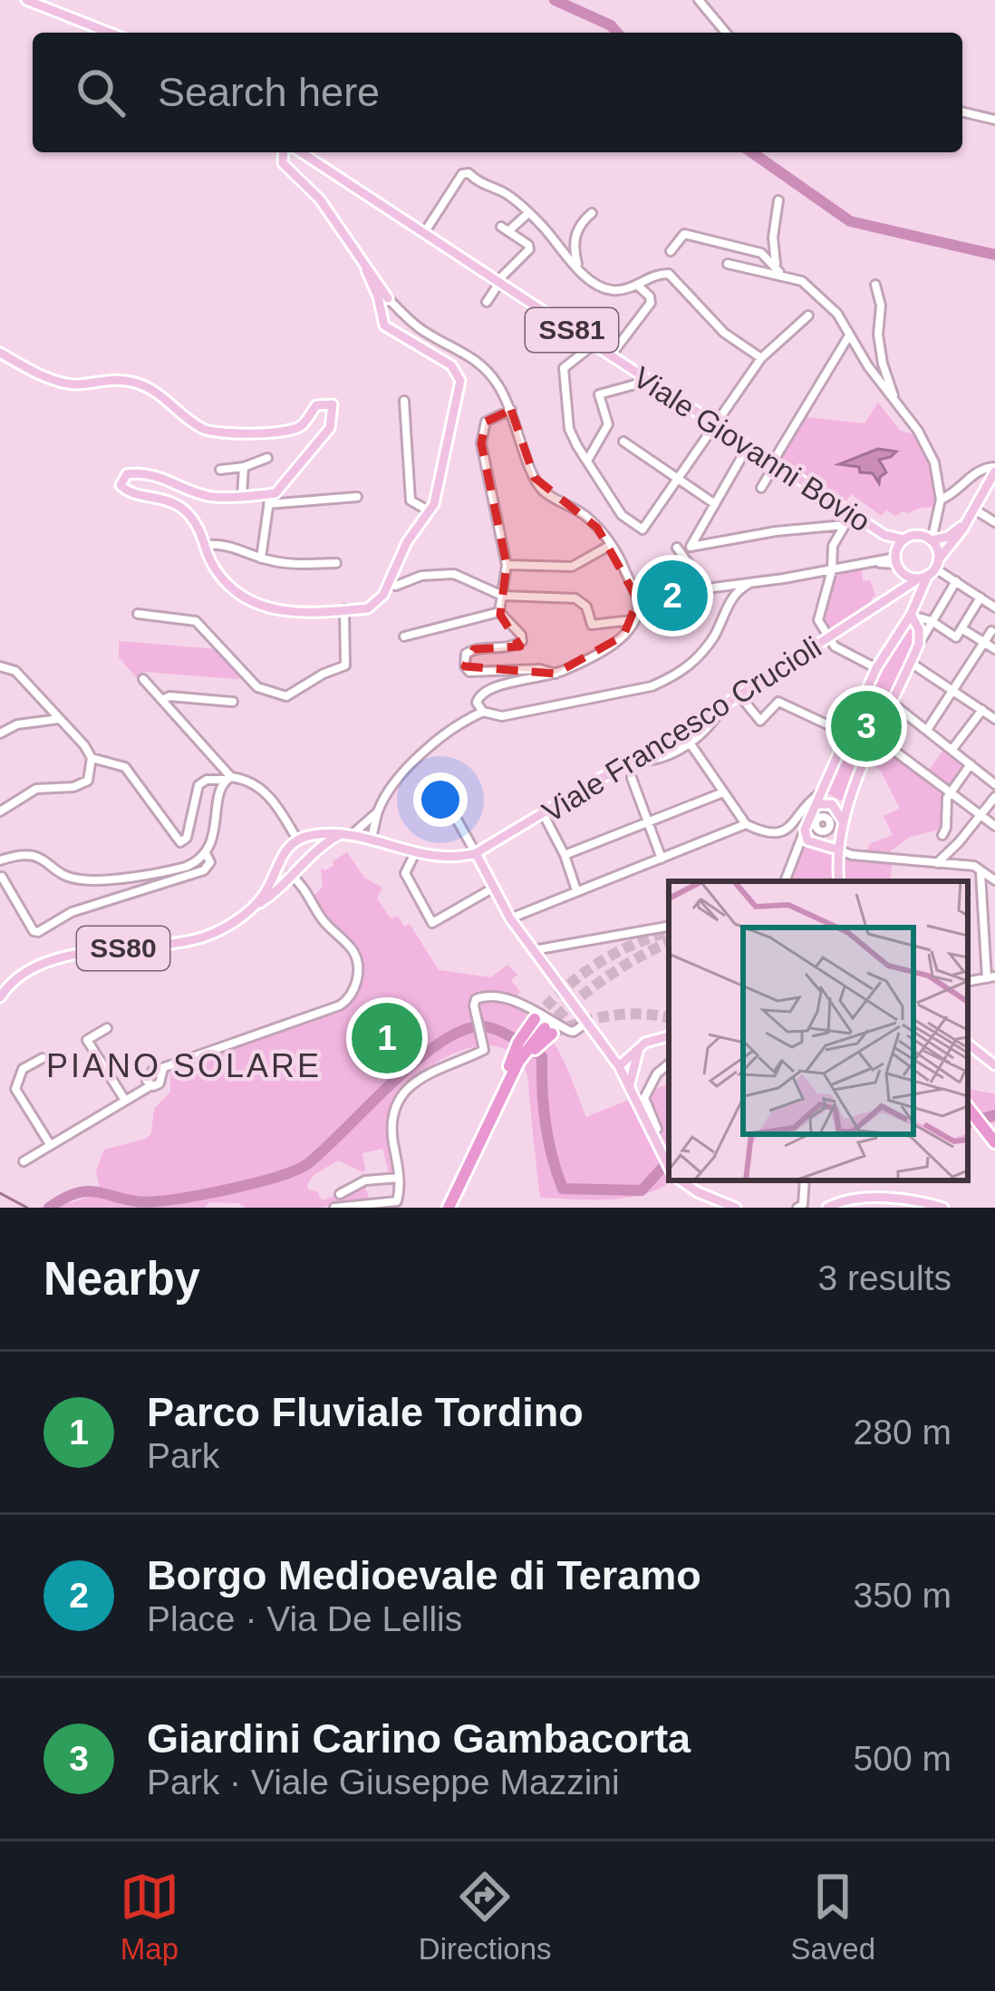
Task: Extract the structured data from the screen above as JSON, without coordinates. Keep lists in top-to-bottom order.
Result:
{
  "streets": {
    "main road": [
      "SS81",
      "Viale Giovanni Bovio",
      "Viale Francesco Crucioli",
      "SS80"
    ]
  },
  "crossings": [
    ["SS81", "Viale Giovanni Bovio"],
    ["SS81", "Viale Francesco Crucioli"]
  ],
  "districts": ["PIANO SOLARE"],
  "page": {
    "search": "Search here",
    "pins": ["2", "3", "1"],
    "heading": ["Nearby", "3 results"],
    "list": [
      {
        "mark": "1",
        "name": "Parco Fluviale Tordino",
        "note": "Park",
        "value": "280 m"
      },
      {
        "mark": "2",
        "name": "Borgo Medioevale di Teramo",
        "note": "Place · Via De Lellis",
        "value": "350 m"
      },
      {
        "mark": "3",
        "name": "Giardini Carino Gambacorta",
        "note": "Park · Viale Giuseppe Mazzini",
        "value": "500 m"
      }
    ],
    "nav": ["Map", "Directions", "Saved"]
  }
}
